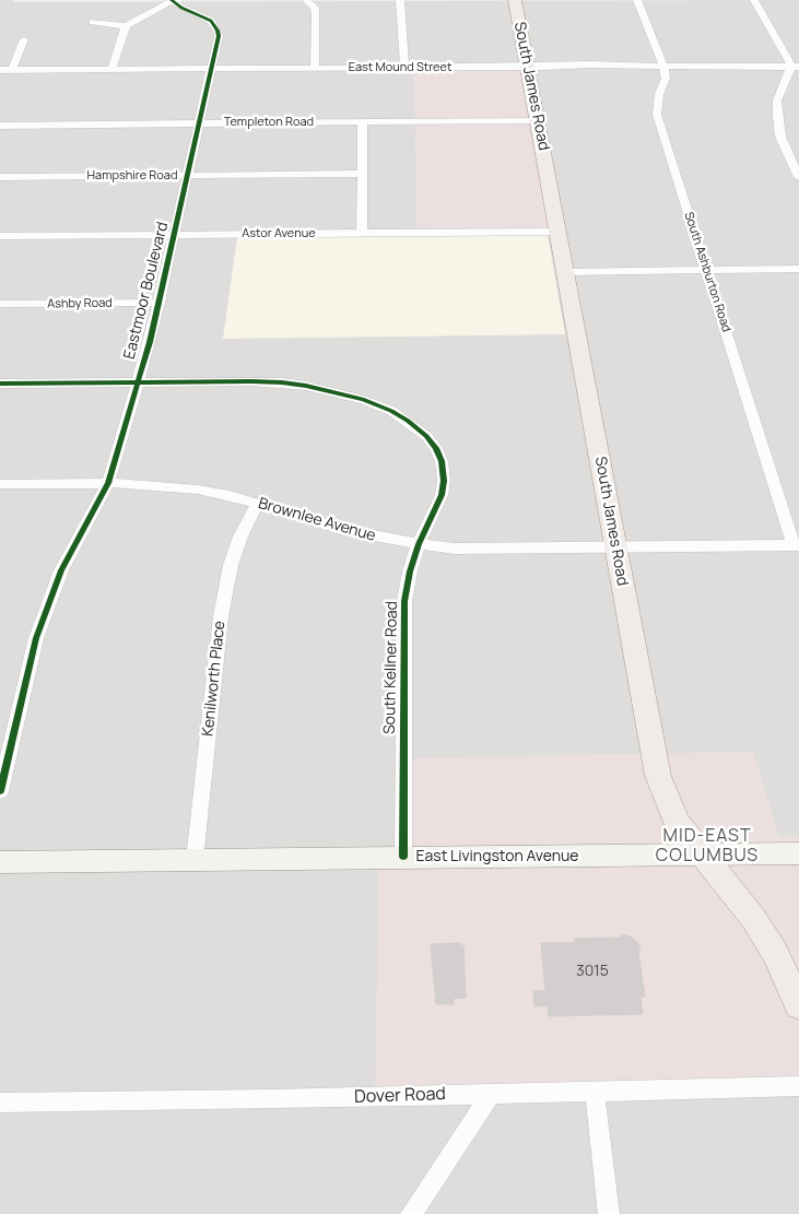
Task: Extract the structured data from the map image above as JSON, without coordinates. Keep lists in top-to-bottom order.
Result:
{
  "streets": {
    "main road": ["South James Road", "East Livingston Avenue"],
    "street": [
      "East Mound Street",
      "Templeton Road",
      "Hampshire Road",
      "Astor Avenue",
      "South Ashburton Road",
      "Eastmoor Boulevard",
      "Ashby Road",
      "Brownlee Avenue",
      "South Kellner Road",
      "Kenilworth Place",
      "Dover Road"
    ]
  },
  "crossings": [
    ["East Mound Street", "South James Road"],
    ["East Mound Street", "South Ashburton Road"],
    ["East Mound Street", "Eastmoor Boulevard"],
    ["South James Road", "Templeton Road"],
    ["South James Road", "Astor Avenue"],
    ["South James Road", "Brownlee Avenue"],
    ["South James Road", "East Livingston Avenue"],
    ["Templeton Road", "Eastmoor Boulevard"],
    ["Hampshire Road", "Eastmoor Boulevard"],
    ["Astor Avenue", "Eastmoor Boulevard"],
    ["South Ashburton Road", "Brownlee Avenue"],
    ["Eastmoor Boulevard", "Ashby Road"],
    ["Eastmoor Boulevard", "Brownlee Avenue"],
    ["Brownlee Avenue", "South Kellner Road"],
    ["Brownlee Avenue", "Kenilworth Place"],
    ["South Kellner Road", "East Livingston Avenue"],
    ["Kenilworth Place", "East Livingston Avenue"]
  ],
  "districts": ["MID-EAST COLUMBUS"],
  "house_numbers": ["3015"]
}
